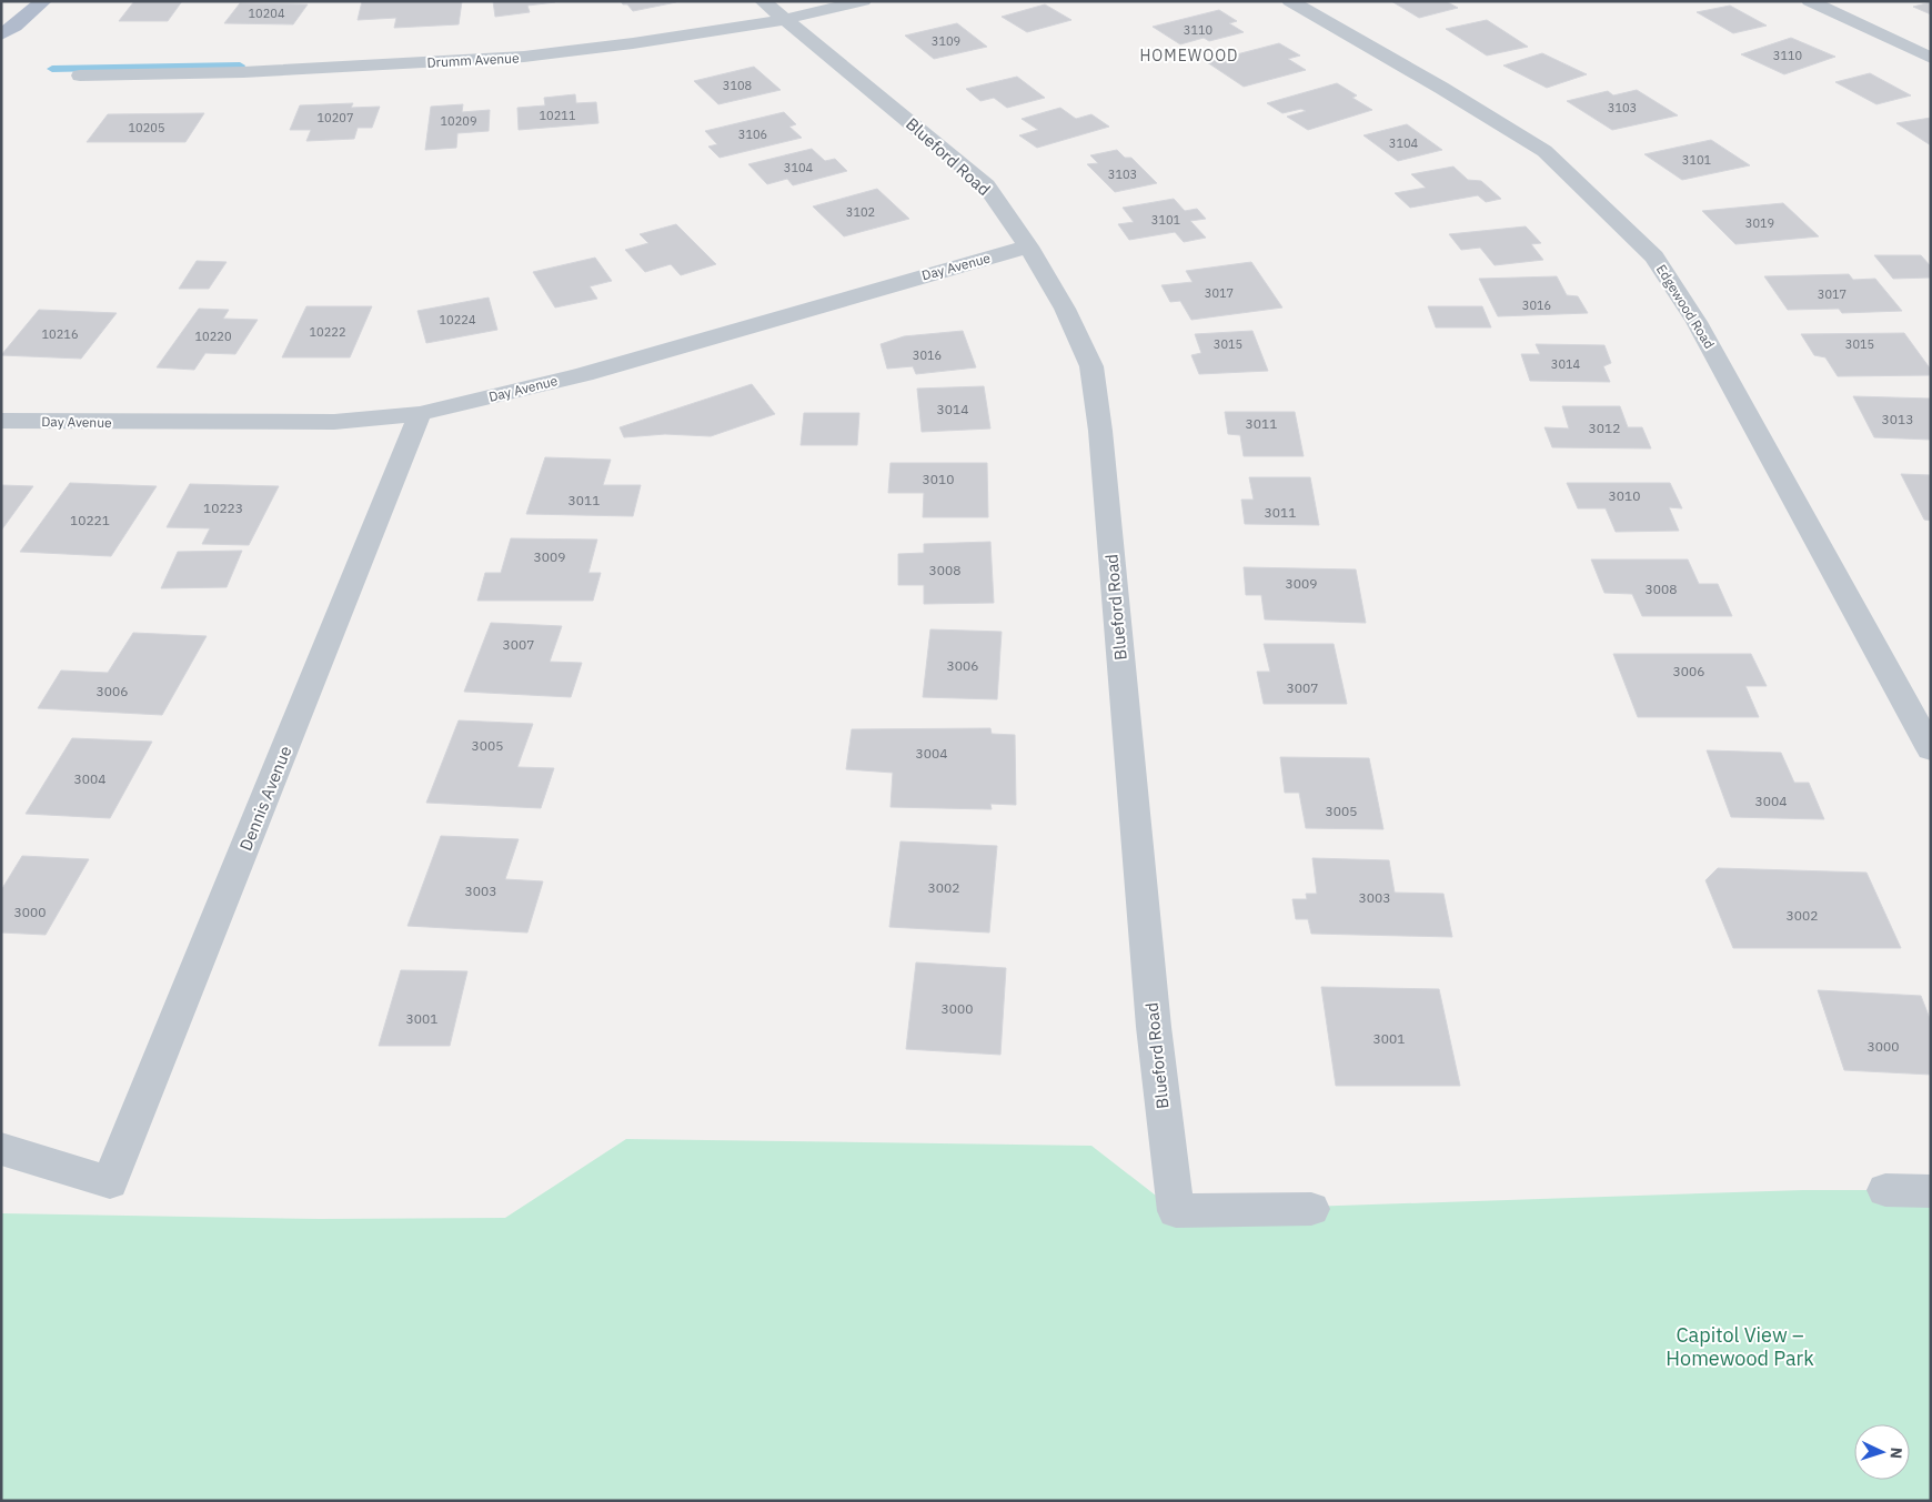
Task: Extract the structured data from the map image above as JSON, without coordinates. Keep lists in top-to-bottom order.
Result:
{
  "streets": {
    "street": [
      "Drumm Avenue",
      "Blueford Road",
      "Day Avenue",
      "Edgewood Road",
      "Dennis Avenue"
    ]
  },
  "crossings": [
    ["Drumm Avenue", "Blueford Road"],
    ["Blueford Road", "Day Avenue"],
    ["Day Avenue", "Dennis Avenue"]
  ],
  "districts": ["HOMEWOOD"],
  "parks": ["Capitol View – Homewood Park"],
  "house_numbers": [
    "10204",
    "3110",
    "3109",
    "3110",
    "3108",
    "3103",
    "10211",
    "10207",
    "10209",
    "10205",
    "3106",
    "3104",
    "3101",
    "3104",
    "3103",
    "3102",
    "3101",
    "3019",
    "3017",
    "3017",
    "3016",
    "10224",
    "10222",
    "10216",
    "10220",
    "3015",
    "3015",
    "3016",
    "3014",
    "3014",
    "3013",
    "3011",
    "3012",
    "3010",
    "3010",
    "3011",
    "10223",
    "3011",
    "10221",
    "3009",
    "3008",
    "3009",
    "3008",
    "3007",
    "3006",
    "3006",
    "3007",
    "3006",
    "3005",
    "3004",
    "3004",
    "3004",
    "3005",
    "3002",
    "3003",
    "3003",
    "3000",
    "3002",
    "3000",
    "3001",
    "3001",
    "3000"
  ],
  "north": "right"
}
